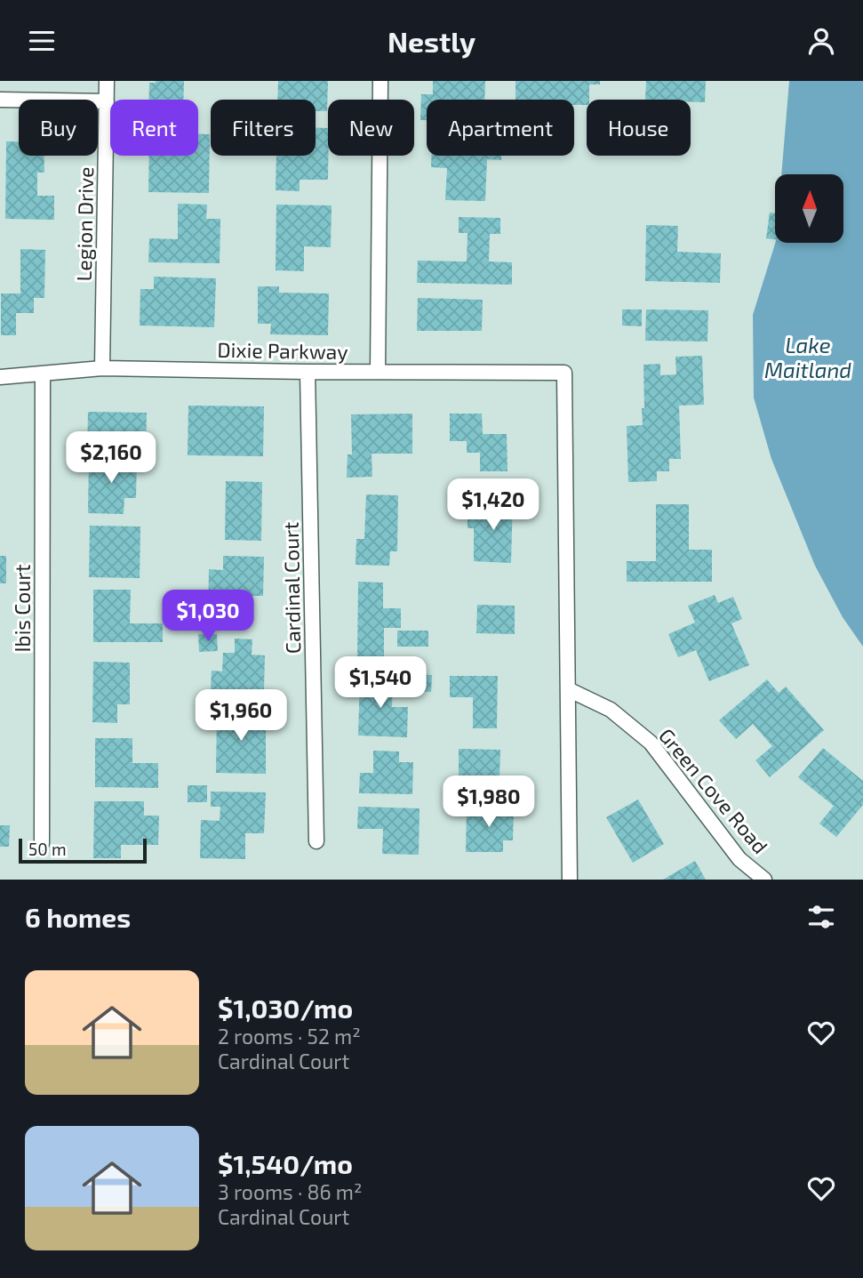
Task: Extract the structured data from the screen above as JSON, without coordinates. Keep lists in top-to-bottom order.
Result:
{
  "streets": {
    "street": [
      "Legion Drive",
      "Dixie Parkway",
      "Cardinal Court",
      "Ibis Court",
      "Green Cove Road"
    ]
  },
  "crossings": [
    ["Legion Drive", "Dixie Parkway"],
    ["Dixie Parkway", "Cardinal Court"],
    ["Dixie Parkway", "Ibis Court"],
    ["Dixie Parkway", "Green Cove Road"]
  ],
  "water": ["Lake Maitland"],
  "scale_bar": "50 m",
  "north": "top",
  "page": {
    "header": "Nestly",
    "chip": [
      "Buy",
      "Rent",
      "Filters",
      "New",
      "Apartment",
      "House"
    ],
    "price": [
      "$2,160",
      "$1,420",
      "$1,030",
      "$1,540",
      "$1,960",
      "$1,980"
    ],
    "scale": "50 m",
    "heading": "6 homes",
    "list": [
      {
        "name": "$1,030/mo",
        "note": "2 rooms · 52 m² · Cardinal Court"
      },
      {
        "name": "$1,540/mo",
        "note": "3 rooms · 86 m² · Cardinal Court"
      }
    ]
  }
}
